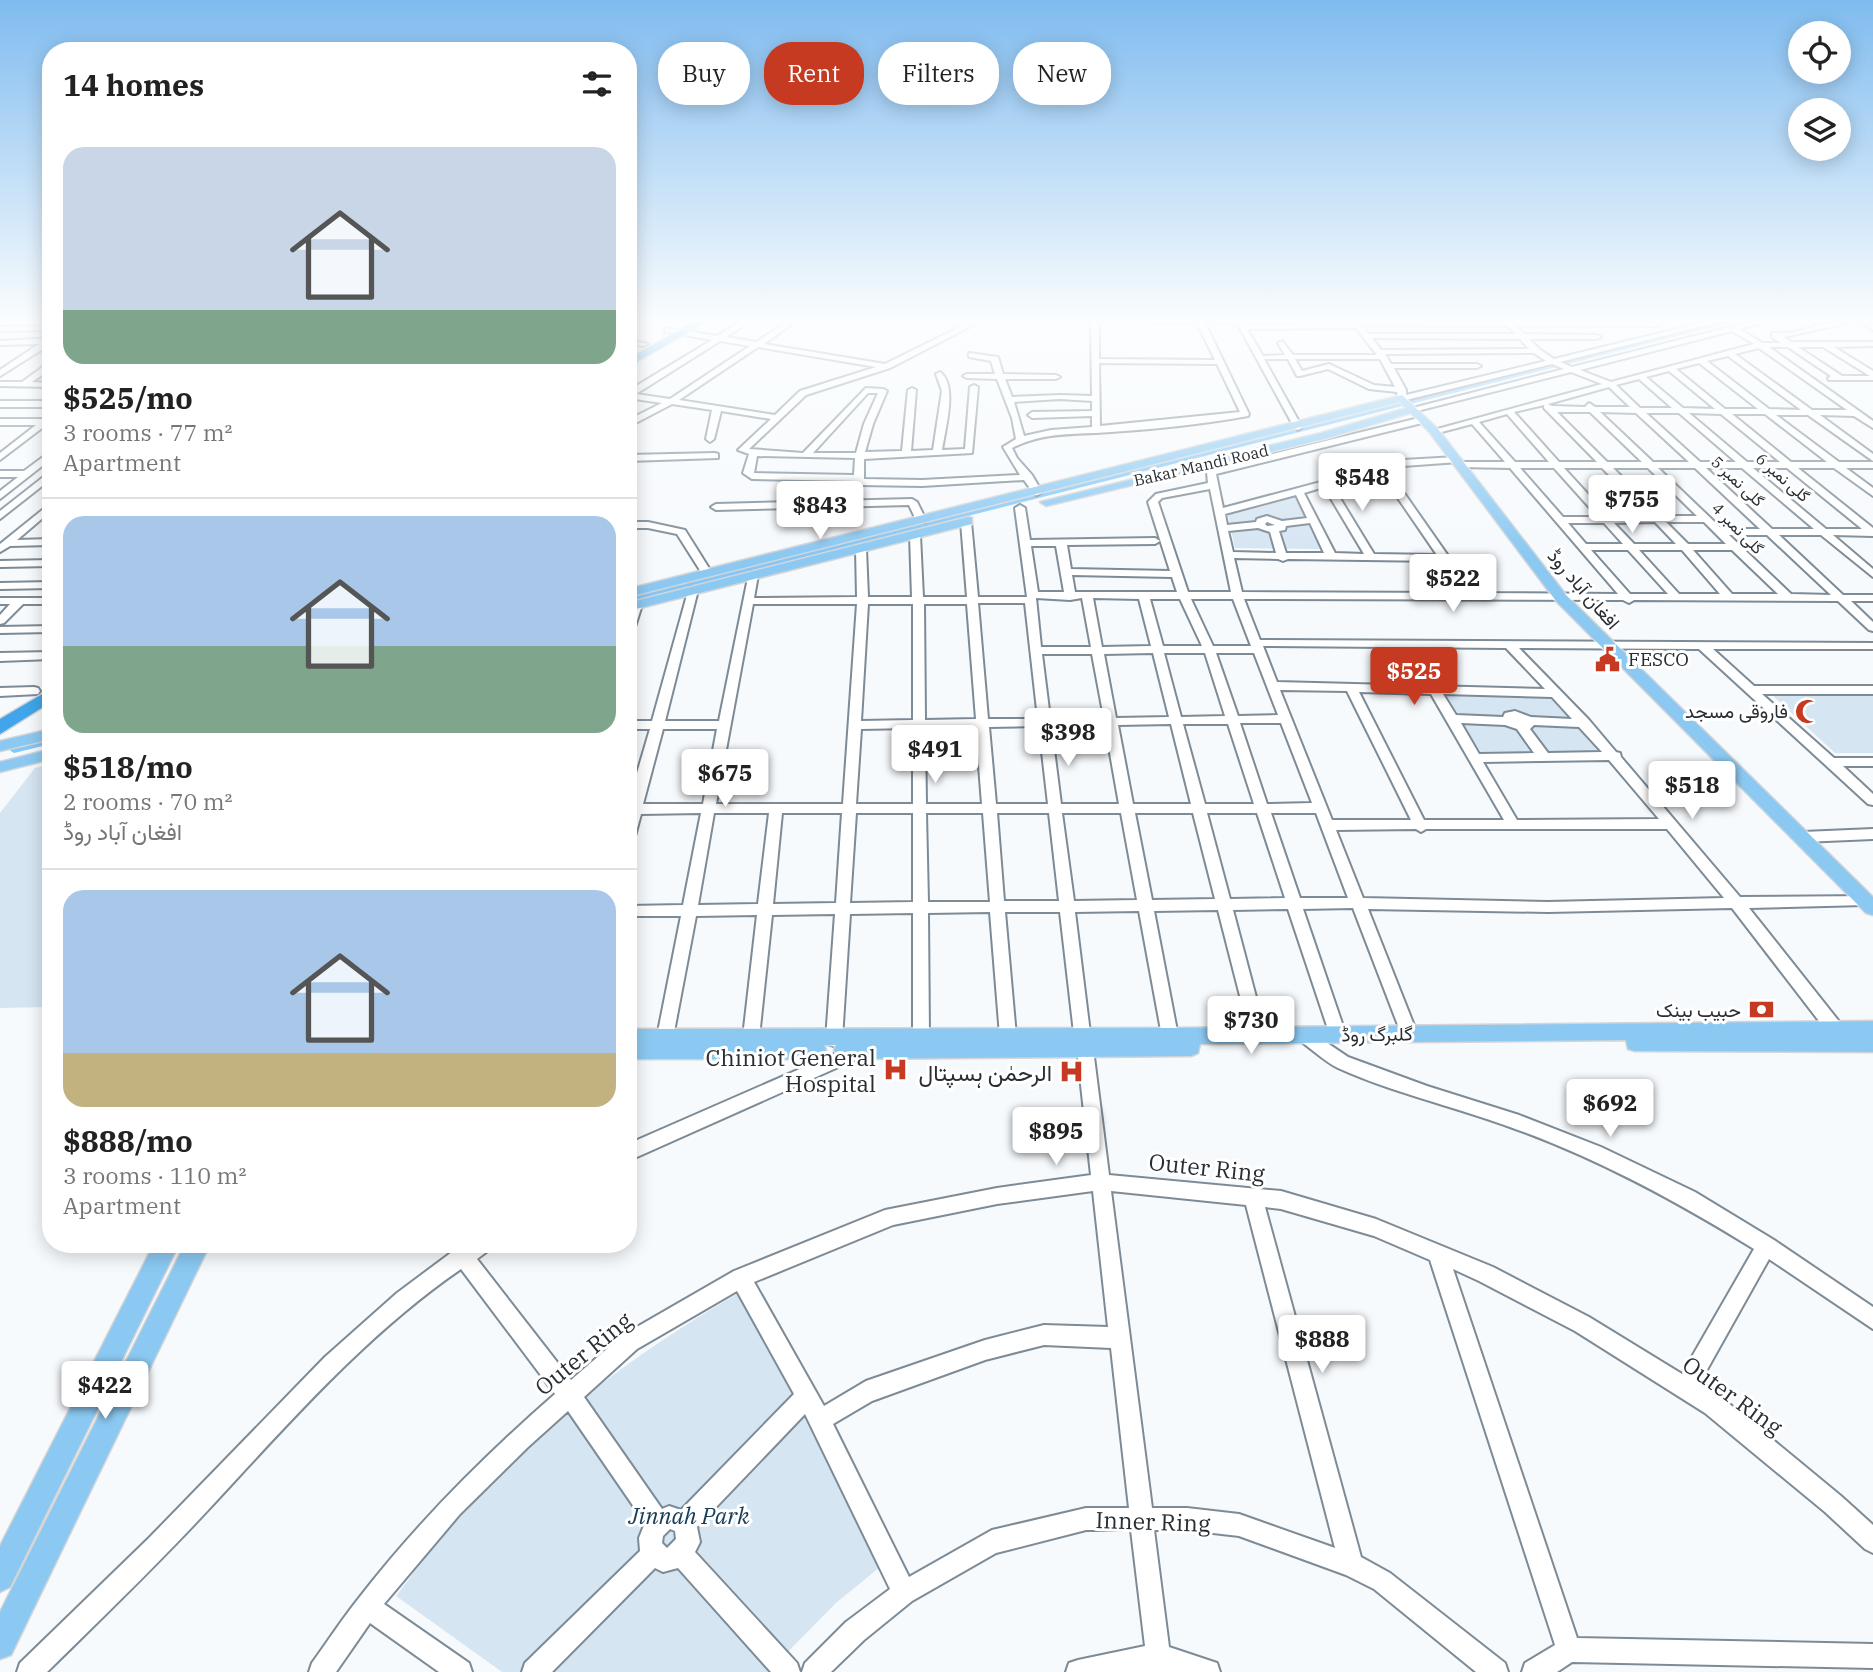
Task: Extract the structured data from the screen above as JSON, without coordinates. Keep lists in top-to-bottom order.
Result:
{
  "streets": {
    "main road": ["Bakar Mandi Road", "افغان آباد روڈ", "گلبرگ روڈ"],
    "street": [
      "گلی نمبر 6",
      "گلی نمبر 5",
      "گلی نمبر 4",
      "Outer Ring",
      "Inner Ring"
    ]
  },
  "crossings": [
    ["Bakar Mandi Road", "افغان آباد روڈ"]
  ],
  "parks": ["Jinnah Park"],
  "places": {
    "public building": ["FESCO"],
    "mosque": ["فاروقی مسجد"],
    "bank": ["حبیب بینک"],
    "hospital": ["Chiniot General Hospital", "الرحمٰن ہسپتال"]
  },
  "page": {
    "chip": [
      "Buy",
      "Rent",
      "Filters",
      "New"
    ],
    "heading": "14 homes",
    "list": [
      {
        "name": "$525/mo",
        "note": "3 rooms · 77 m² · Apartment"
      },
      {
        "name": "$518/mo",
        "note": "2 rooms · 70 m² · افغان آباد روڈ"
      },
      {
        "name": "$888/mo",
        "note": "3 rooms · 110 m² · Apartment"
      }
    ],
    "price": [
      "$548",
      "$755",
      "$843",
      "$522",
      "$525",
      "$398",
      "$491",
      "$675",
      "$518",
      "$730",
      "$692",
      "$895",
      "$888",
      "$422"
    ]
  }
}
